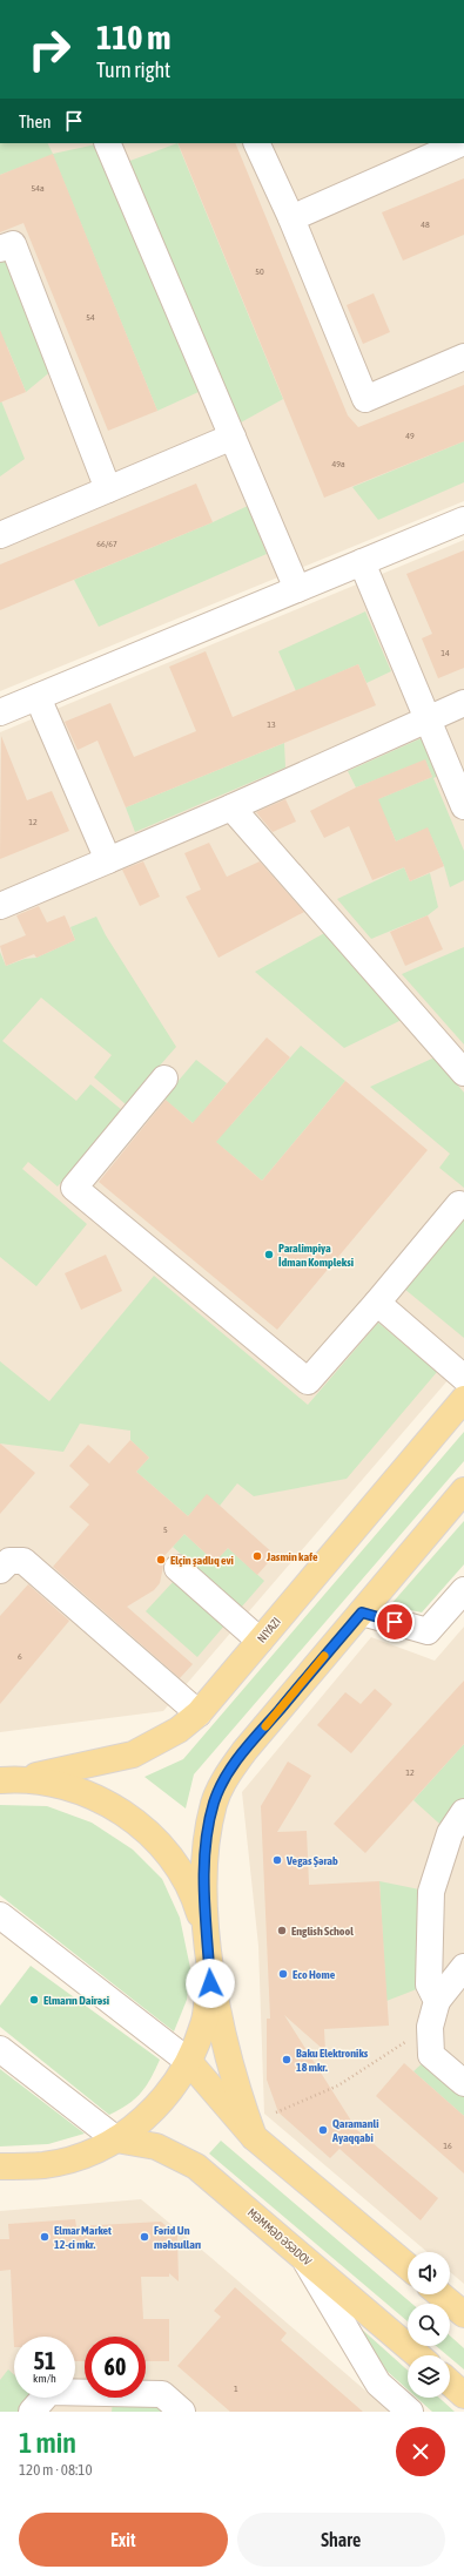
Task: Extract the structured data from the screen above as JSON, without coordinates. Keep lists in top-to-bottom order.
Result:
{
  "streets": {
    "main road": ["NIYAZI", "MƏMMƏD ƏSƏDOV"]
  },
  "places": [
    "Paralimpiya İdman Kompleksi",
    "Jasmin kafe",
    "Elçin şadlıq evi",
    "Vegas Şərab",
    "English School",
    "Eco Home",
    "Elmarın Dairəsi",
    "Baku Elektroniks 18 mkr.",
    "Qaramanli Ayaqqabi",
    "Elmar Market 12-ci mkr.",
    "Fərid Un məhsulları"
  ],
  "house_numbers": [
    "54a",
    "48",
    "50",
    "54",
    "49",
    "49a",
    "66/67",
    "14",
    "13",
    "12",
    "5",
    "6",
    "12",
    "16",
    "1"
  ],
  "page": {
    "turn": ["110 m", "Turn right"],
    "then": "Then",
    "speed": "51 km/h",
    "limit": "60",
    "heading": ["1 min", "120 m · 08:10"],
    "buttons": ["Exit", "Share"]
  }
}
